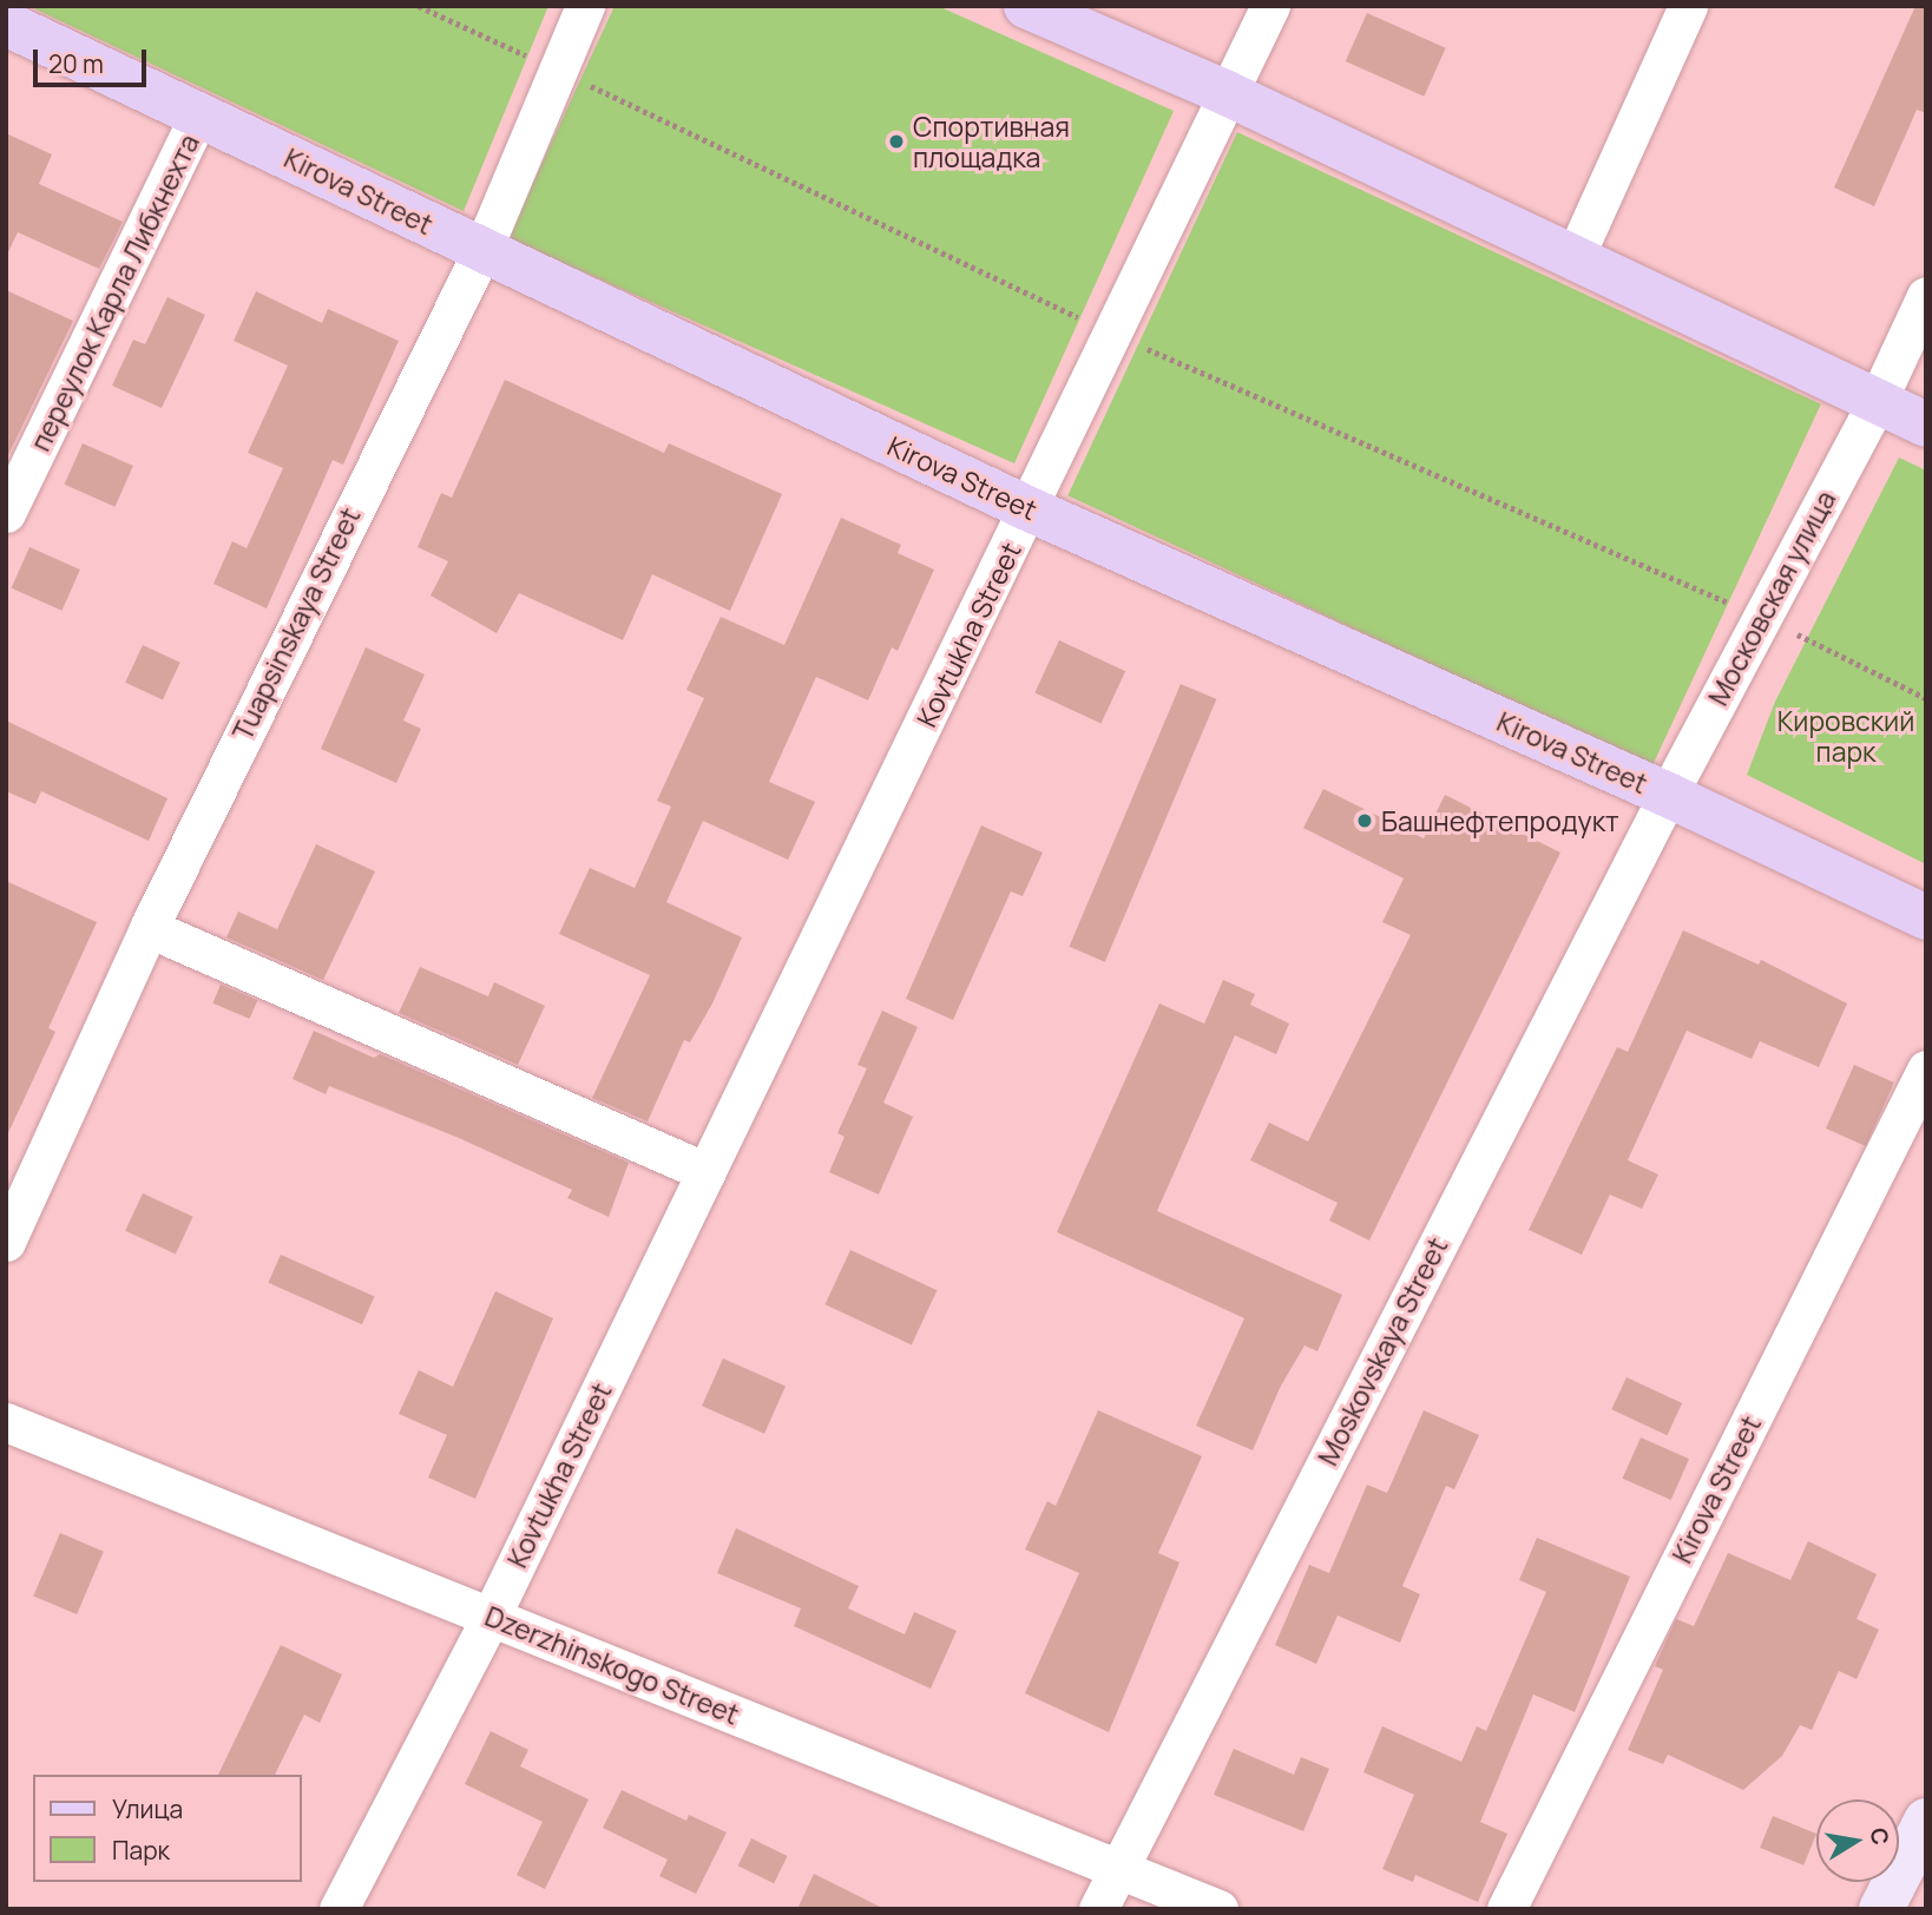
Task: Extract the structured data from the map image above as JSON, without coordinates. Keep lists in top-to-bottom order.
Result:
{
  "streets": {
    "main road": ["Kirova Street"],
    "street": [
      "переулок Карла Либкнехта",
      "Московская улица",
      "Tuapsinskaya Street",
      "Kovtukha Street",
      "Moskovskaya Street",
      "Dzerzhinskogo Street"
    ]
  },
  "crossings": [
    ["Kirova Street", "переулок Карла Либкнехта"],
    ["Kirova Street", "Московская улица"],
    ["Kirova Street", "Tuapsinskaya Street"],
    ["Kirova Street", "Kovtukha Street"],
    ["Kirova Street", "Moskovskaya Street"],
    ["Московская улица", "Moskovskaya Street"],
    ["Kovtukha Street", "Dzerzhinskogo Street"],
    ["Moskovskaya Street", "Dzerzhinskogo Street"]
  ],
  "parks": ["Кировский парк"],
  "places": ["Спортивная площадка", "Башнефтепродукт"],
  "legend": ["Улица", "Парк"],
  "scale_bar": "20 m",
  "north": "right"
}
